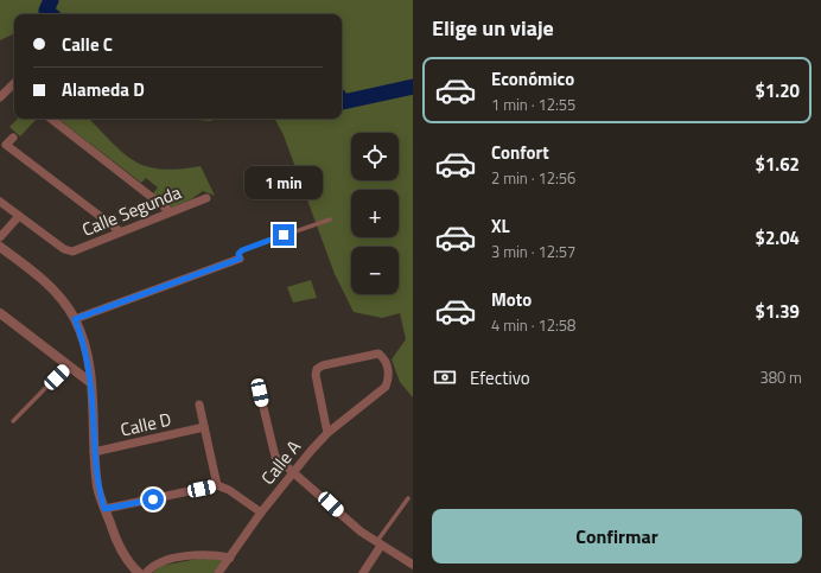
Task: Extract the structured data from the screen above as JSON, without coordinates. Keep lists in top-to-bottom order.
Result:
{
  "streets": {
    "street": ["Calle Segunda", "Calle D", "Calle A"]
  },
  "page": {
    "heading": "Elige un viaje",
    "banner": ["Calle C", "Alameda D"],
    "list": [
      {
        "name": "Económico",
        "note": "1 min · 12:55",
        "value": "$1.20"
      },
      {
        "name": "Confort",
        "note": "2 min · 12:56",
        "value": "$1.62"
      },
      {
        "name": "XL",
        "note": "3 min · 12:57",
        "value": "$2.04"
      },
      {
        "name": "Moto",
        "note": "4 min · 12:58",
        "value": "$1.39"
      }
    ],
    "map_buttons": ["+", "−"],
    "bubble": "1 min",
    "pay": ["Efectivo", "380 m"],
    "buttons": "Confirmar"
  }
}
